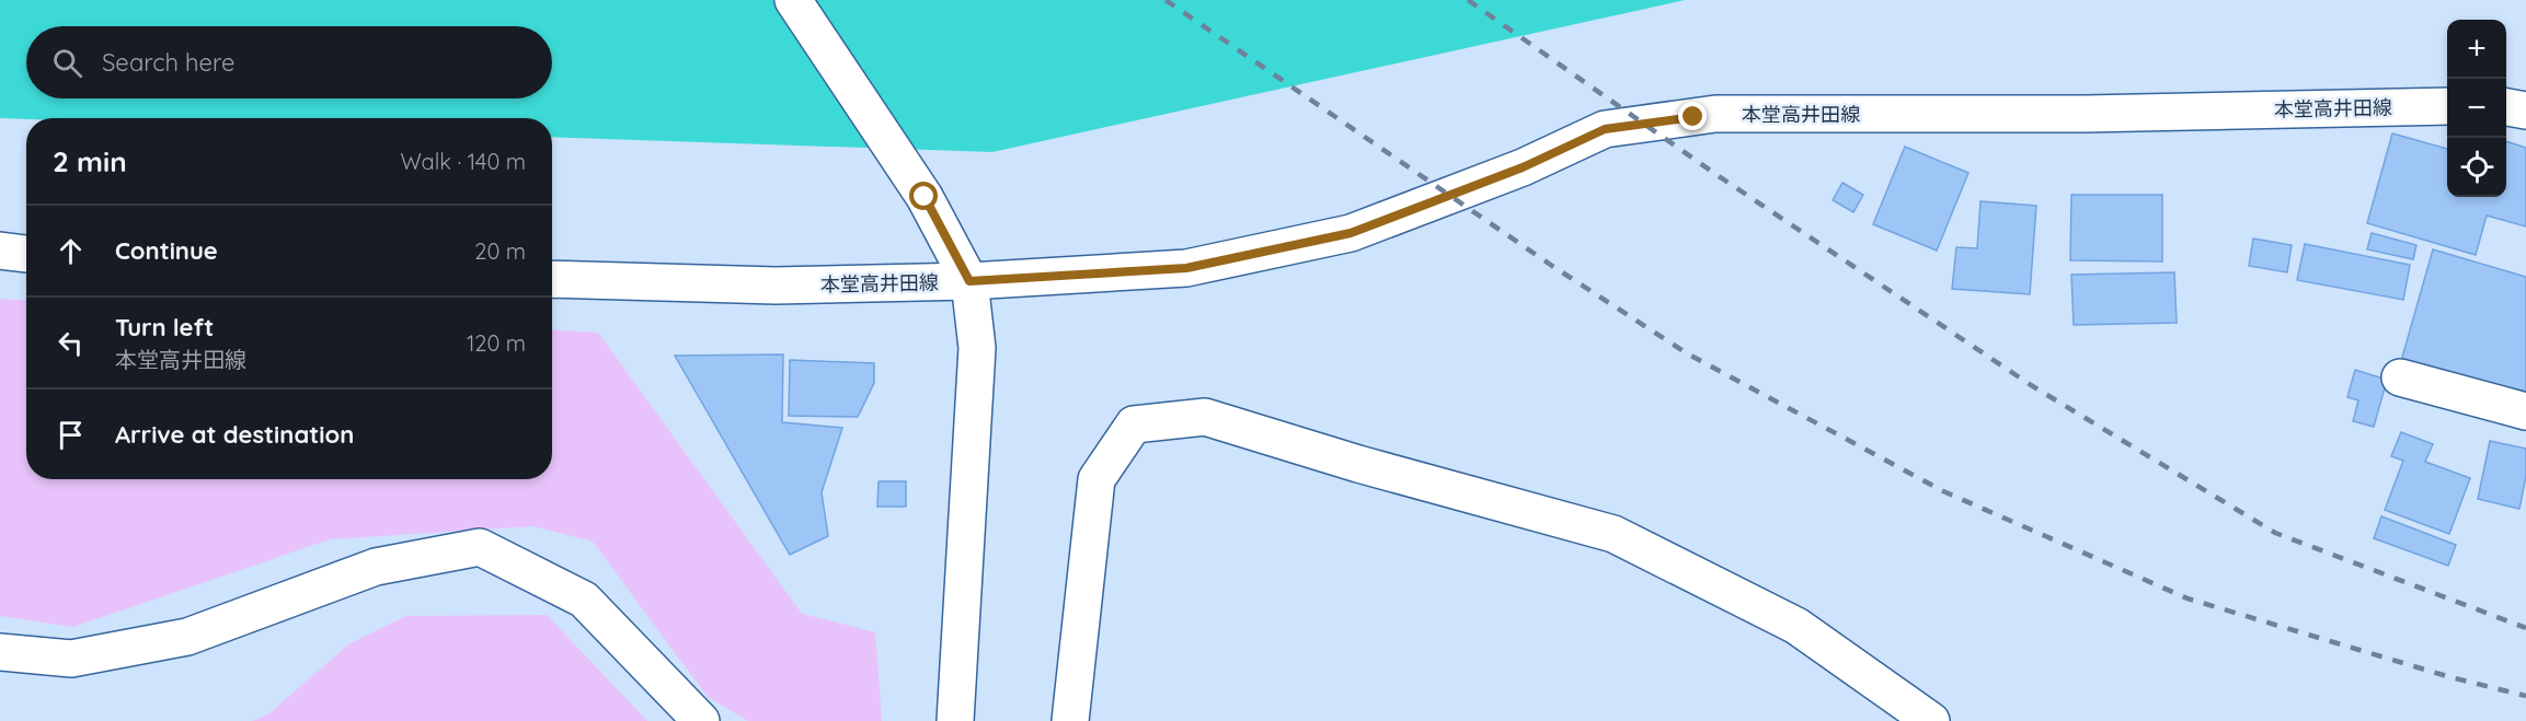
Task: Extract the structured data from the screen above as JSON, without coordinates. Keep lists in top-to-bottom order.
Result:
{
  "streets": {
    "street": ["本堂高井田線"]
  },
  "page": {
    "map_buttons": ["+", "−"],
    "search": "Search here",
    "heading": ["2 min", "Walk · 140 m"],
    "list": [
      ["Continue", "20 m"],
      ["Turn left", "本堂高井田線", "120 m"],
      "Arrive at destination"
    ]
  }
}
